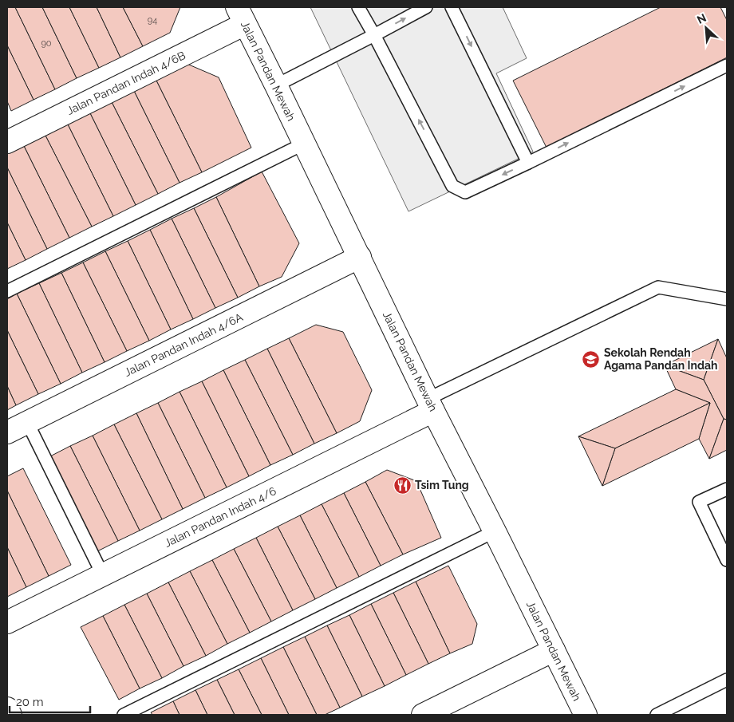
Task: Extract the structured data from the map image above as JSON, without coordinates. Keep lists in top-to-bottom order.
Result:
{
  "streets": {
    "street": [
      "Jalan Pandan Mewah",
      "Jalan Pandan Indah 4/6B",
      "Jalan Pandan Indah 4/6A",
      "Jalan Pandan Indah 4/6"
    ]
  },
  "crossings": [
    ["Jalan Pandan Mewah", "Jalan Pandan Indah 4/6B"],
    ["Jalan Pandan Mewah", "Jalan Pandan Indah 4/6A"],
    ["Jalan Pandan Mewah", "Jalan Pandan Indah 4/6"]
  ],
  "places": {
    "school or university": ["Sekolah Rendah Agama Pandan Indah"],
    "restaurant": ["Tsim Tung"]
  },
  "house_numbers": ["94", "90"],
  "scale_bar": "20 m",
  "north": "top left"
}
